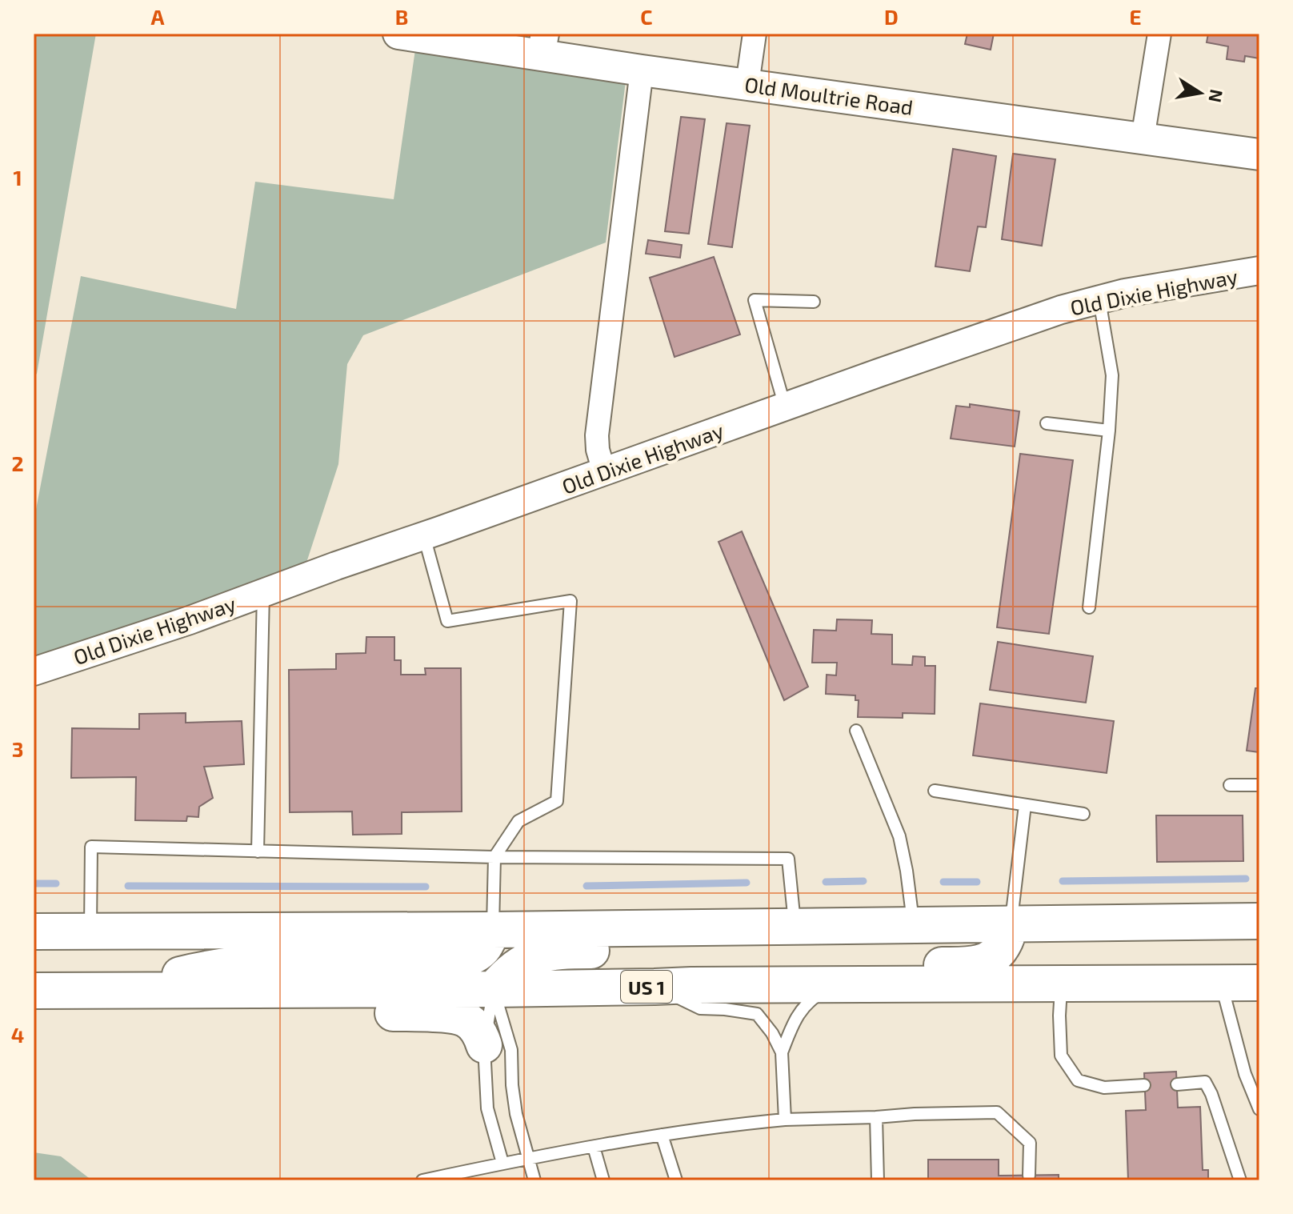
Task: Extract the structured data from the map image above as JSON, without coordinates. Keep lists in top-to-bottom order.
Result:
{
  "streets": {
    "main road": ["Old Moultrie Road", "US 1"],
    "street": ["Old Dixie Highway"]
  },
  "north": "right",
  "grid": {
    "columns": [
      "A",
      "B",
      "C",
      "D",
      "E"
    ],
    "rows": [
      "1",
      "2",
      "3",
      "4"
    ]
  }
}
